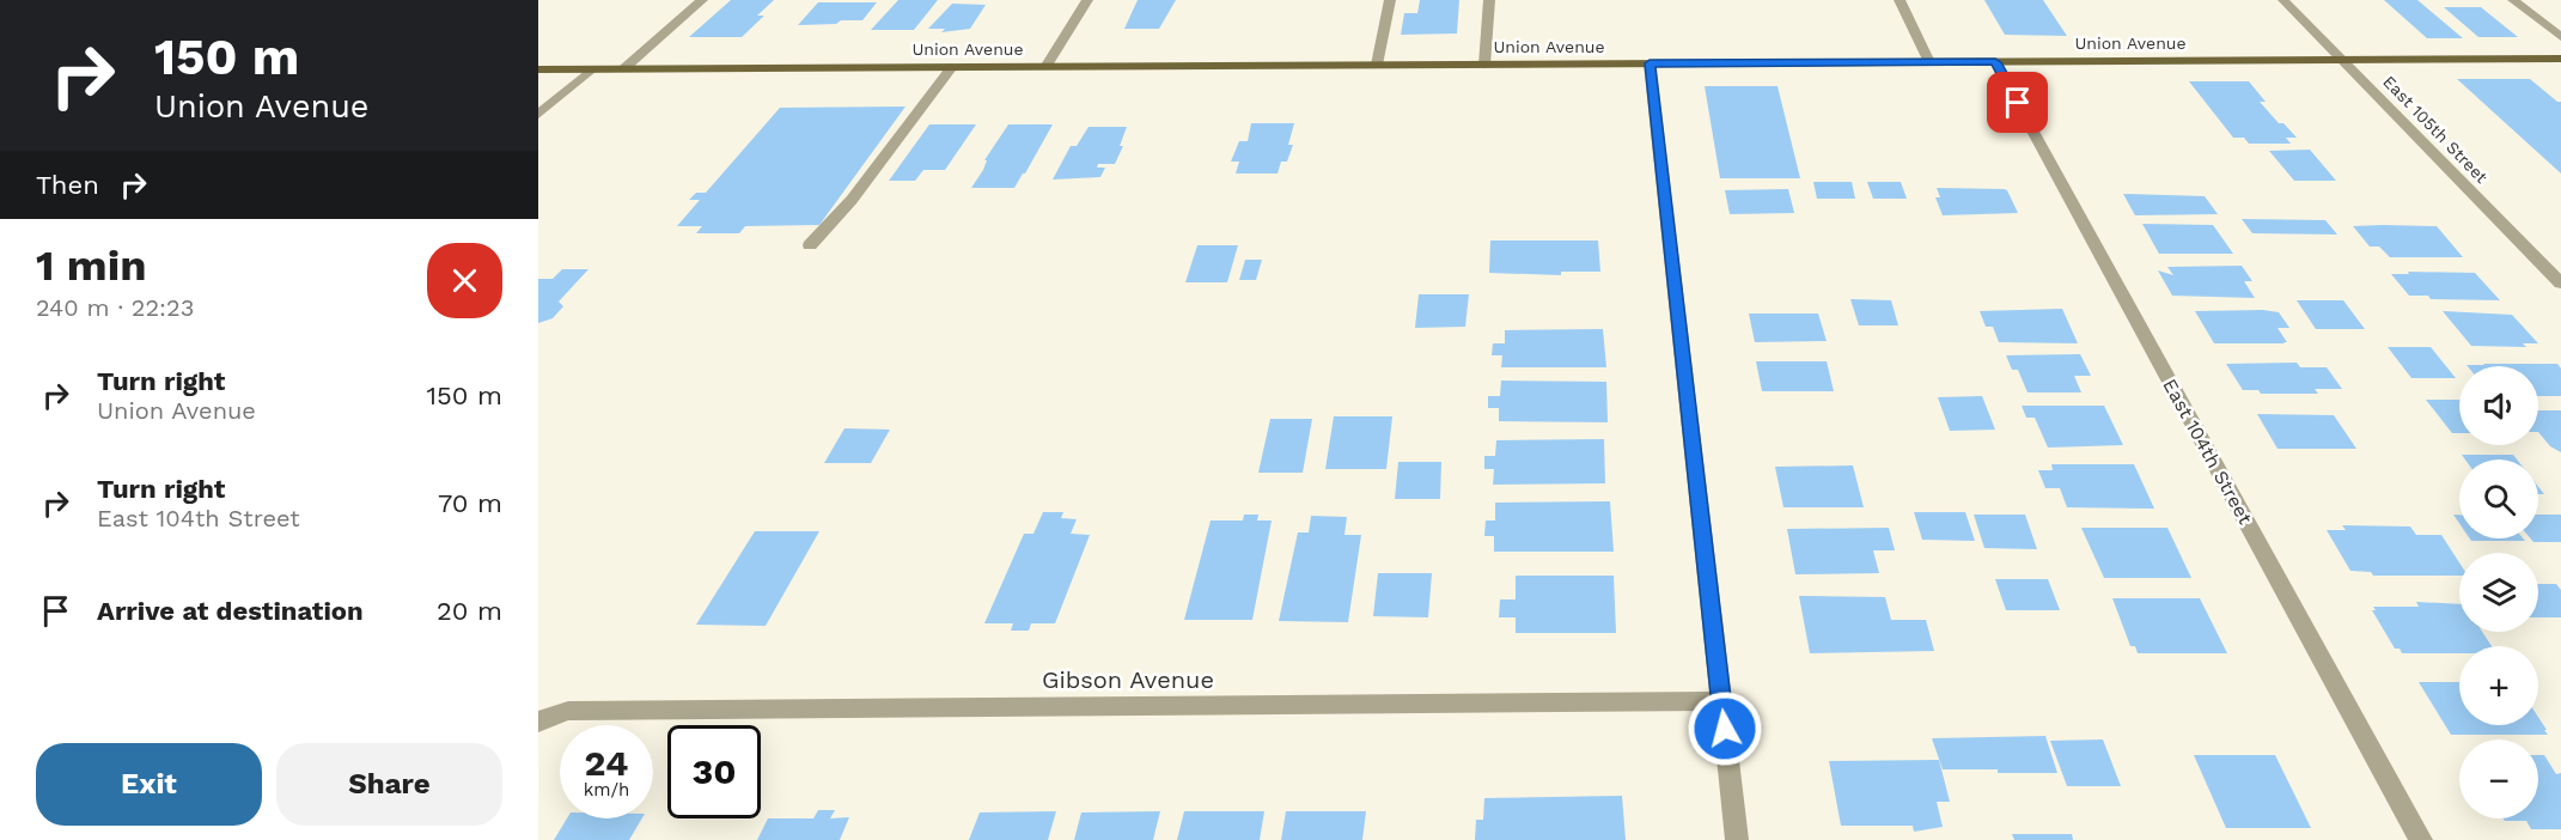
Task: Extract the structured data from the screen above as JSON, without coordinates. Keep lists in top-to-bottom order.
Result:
{
  "streets": {
    "main road": ["Union Avenue"],
    "street": ["East 105th Street", "East 104th Street", "Gibson Avenue"]
  },
  "crossings": [
    ["Union Avenue", "East 105th Street"],
    ["Union Avenue", "East 104th Street"]
  ],
  "page": {
    "turn": ["150 m", "Union Avenue"],
    "then": "Then",
    "heading": ["1 min", "240 m · 22:23"],
    "list": [
      {
        "name": "Turn right",
        "note": "Union Avenue",
        "value": "150 m"
      },
      {
        "name": "Turn right",
        "note": "East 104th Street",
        "value": "70 m"
      },
      {
        "name": "Arrive at destination",
        "value": "20 m"
      }
    ],
    "map_buttons": ["+", "−"],
    "speed": "24 km/h",
    "limit": "30",
    "buttons": ["Exit", "Share"]
  }
}
